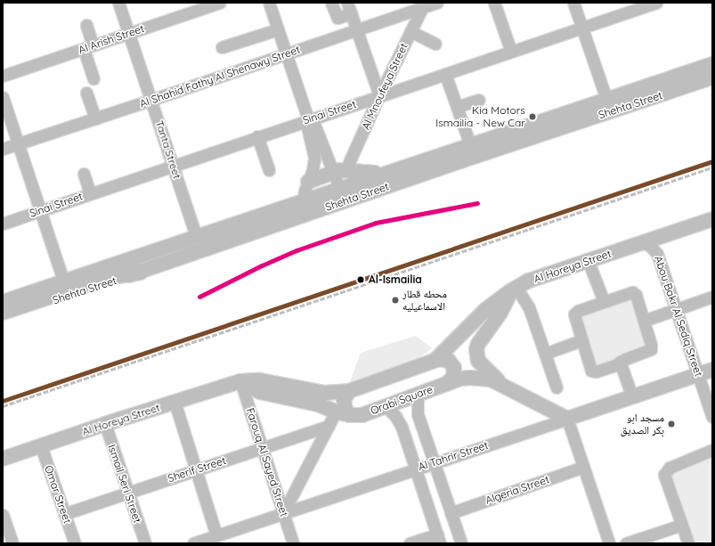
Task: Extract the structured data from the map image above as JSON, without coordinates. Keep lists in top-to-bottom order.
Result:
{
  "streets": {
    "main road": [
      "Shehta Street",
      "Al Horeya Street",
      "Orabi Square",
      "Al Tahrir Street"
    ],
    "street": [
      "Al Arish Street",
      "Al Shahid Fathy Al Shenawy Street",
      "Al Mnoufeya Street",
      "Sinai Street",
      "Tanta Street",
      "Abou Bakr Al Sediq Street",
      "Farouq Al Sayed Street",
      "Sherif Street",
      "Ismail Seri Street",
      "Algeria Street",
      "Omar Street"
    ]
  },
  "crossings": [
    ["Al Arish Street", "Tanta Street"],
    ["Al Shahid Fathy Al Shenawy Street", "Al Mnoufeya Street"],
    ["Al Shahid Fathy Al Shenawy Street", "Tanta Street"],
    ["Al Mnoufeya Street", "Sinai Street"],
    ["Shehta Street", "Tanta Street"],
    ["Sinai Street", "Tanta Street"],
    ["Al Horeya Street", "Abou Bakr Al Sediq Street"],
    ["Al Horeya Street", "Orabi Square"],
    ["Al Horeya Street", "Farouq Al Sayed Street"],
    ["Al Horeya Street", "Ismail Seri Street"],
    ["Al Horeya Street", "Omar Street"],
    ["Abou Bakr Al Sediq Street", "Al Tahrir Street"],
    ["Al Tahrir Street", "Farouq Al Sayed Street"],
    ["Farouq Al Sayed Street", "Sherif Street"],
    ["Sherif Street", "Ismail Seri Street"],
    ["Sherif Street", "Omar Street"]
  ],
  "places": [
    "Kia Motors Ismailia - New Car",
    "Al-Ismailia",
    "محطه قطار الاسماعيليه",
    "مسجد ابو بكر الصديق"
  ]
}
